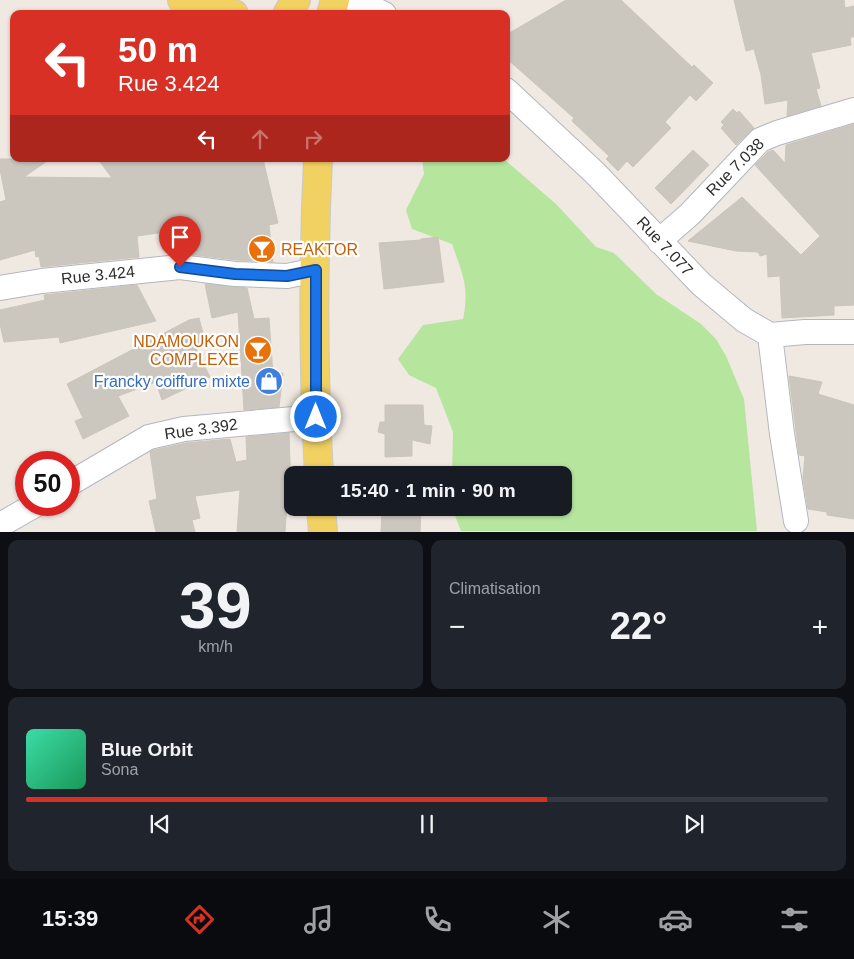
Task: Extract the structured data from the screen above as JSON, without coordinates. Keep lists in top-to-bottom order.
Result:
{
  "streets": {
    "street": [
      "Rue 7.038",
      "Rue 7.077",
      "Rue 3.424",
      "Rue 3.392"
    ]
  },
  "crossings": [
    ["Rue 7.038", "Rue 7.077"]
  ],
  "places": {
    "bar": ["REAKTOR", "NDAMOUKON COMPLEXE"],
    "shop": ["Francky coiffure mixte"]
  },
  "page": {
    "turn": ["50 m", "Rue 3.424"],
    "limit": "50",
    "trip": "15:40 · 1 min · 90 m",
    "tile": [
      ["39", "km/h"],
      "Climatisation"
    ],
    "heat": ["−", "22°", "+"],
    "song": ["Blue Orbit", "Sona"],
    "tabs": "15:39"
  }
}
